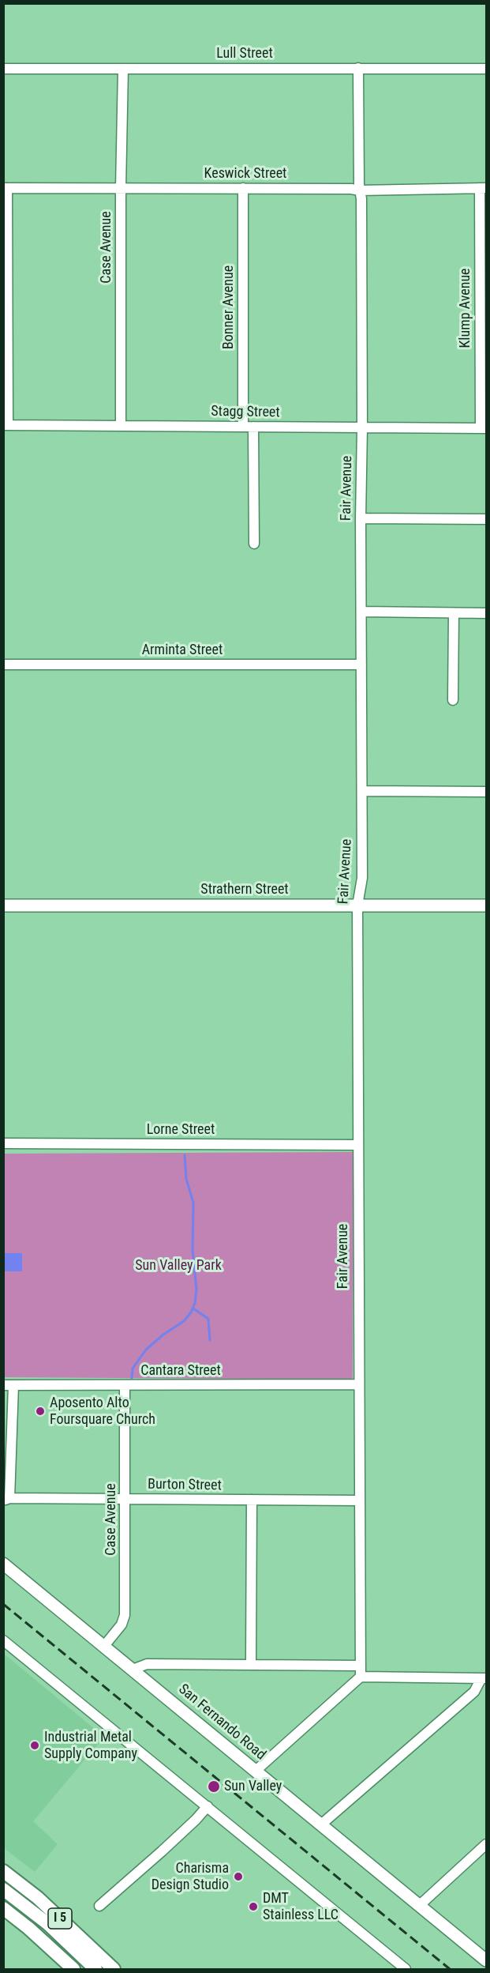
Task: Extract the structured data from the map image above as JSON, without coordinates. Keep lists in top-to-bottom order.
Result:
{
  "streets": {
    "highway": ["I 5"],
    "main road": ["Strathern Street", "San Fernando Road"],
    "street": [
      "Lull Street",
      "Keswick Street",
      "Case Avenue",
      "Bonner Avenue",
      "Klump Avenue",
      "Stagg Street",
      "Fair Avenue",
      "Arminta Street",
      "Lorne Street",
      "Cantara Street",
      "Burton Street"
    ]
  },
  "crossings": [
    ["Lull Street", "Case Avenue"],
    ["Lull Street", "Fair Avenue"],
    ["Keswick Street", "Case Avenue"],
    ["Keswick Street", "Bonner Avenue"],
    ["Keswick Street", "Klump Avenue"],
    ["Keswick Street", "Fair Avenue"],
    ["Case Avenue", "Stagg Street"],
    ["Case Avenue", "Cantara Street"],
    ["Case Avenue", "Burton Street"],
    ["Case Avenue", "San Fernando Road"],
    ["Bonner Avenue", "Stagg Street"],
    ["Klump Avenue", "Stagg Street"],
    ["Stagg Street", "Fair Avenue"],
    ["Fair Avenue", "Arminta Street"],
    ["Fair Avenue", "Strathern Street"],
    ["Fair Avenue", "Lorne Street"],
    ["Fair Avenue", "Cantara Street"],
    ["Fair Avenue", "Burton Street"]
  ],
  "parks": ["Sun Valley Park"],
  "places": [
    "Aposento Alto Foursquare Church",
    "Industrial Metal Supply Company",
    "Sun Valley",
    "Charisma Design Studio",
    "DMT Stainless LLC"
  ]
}
